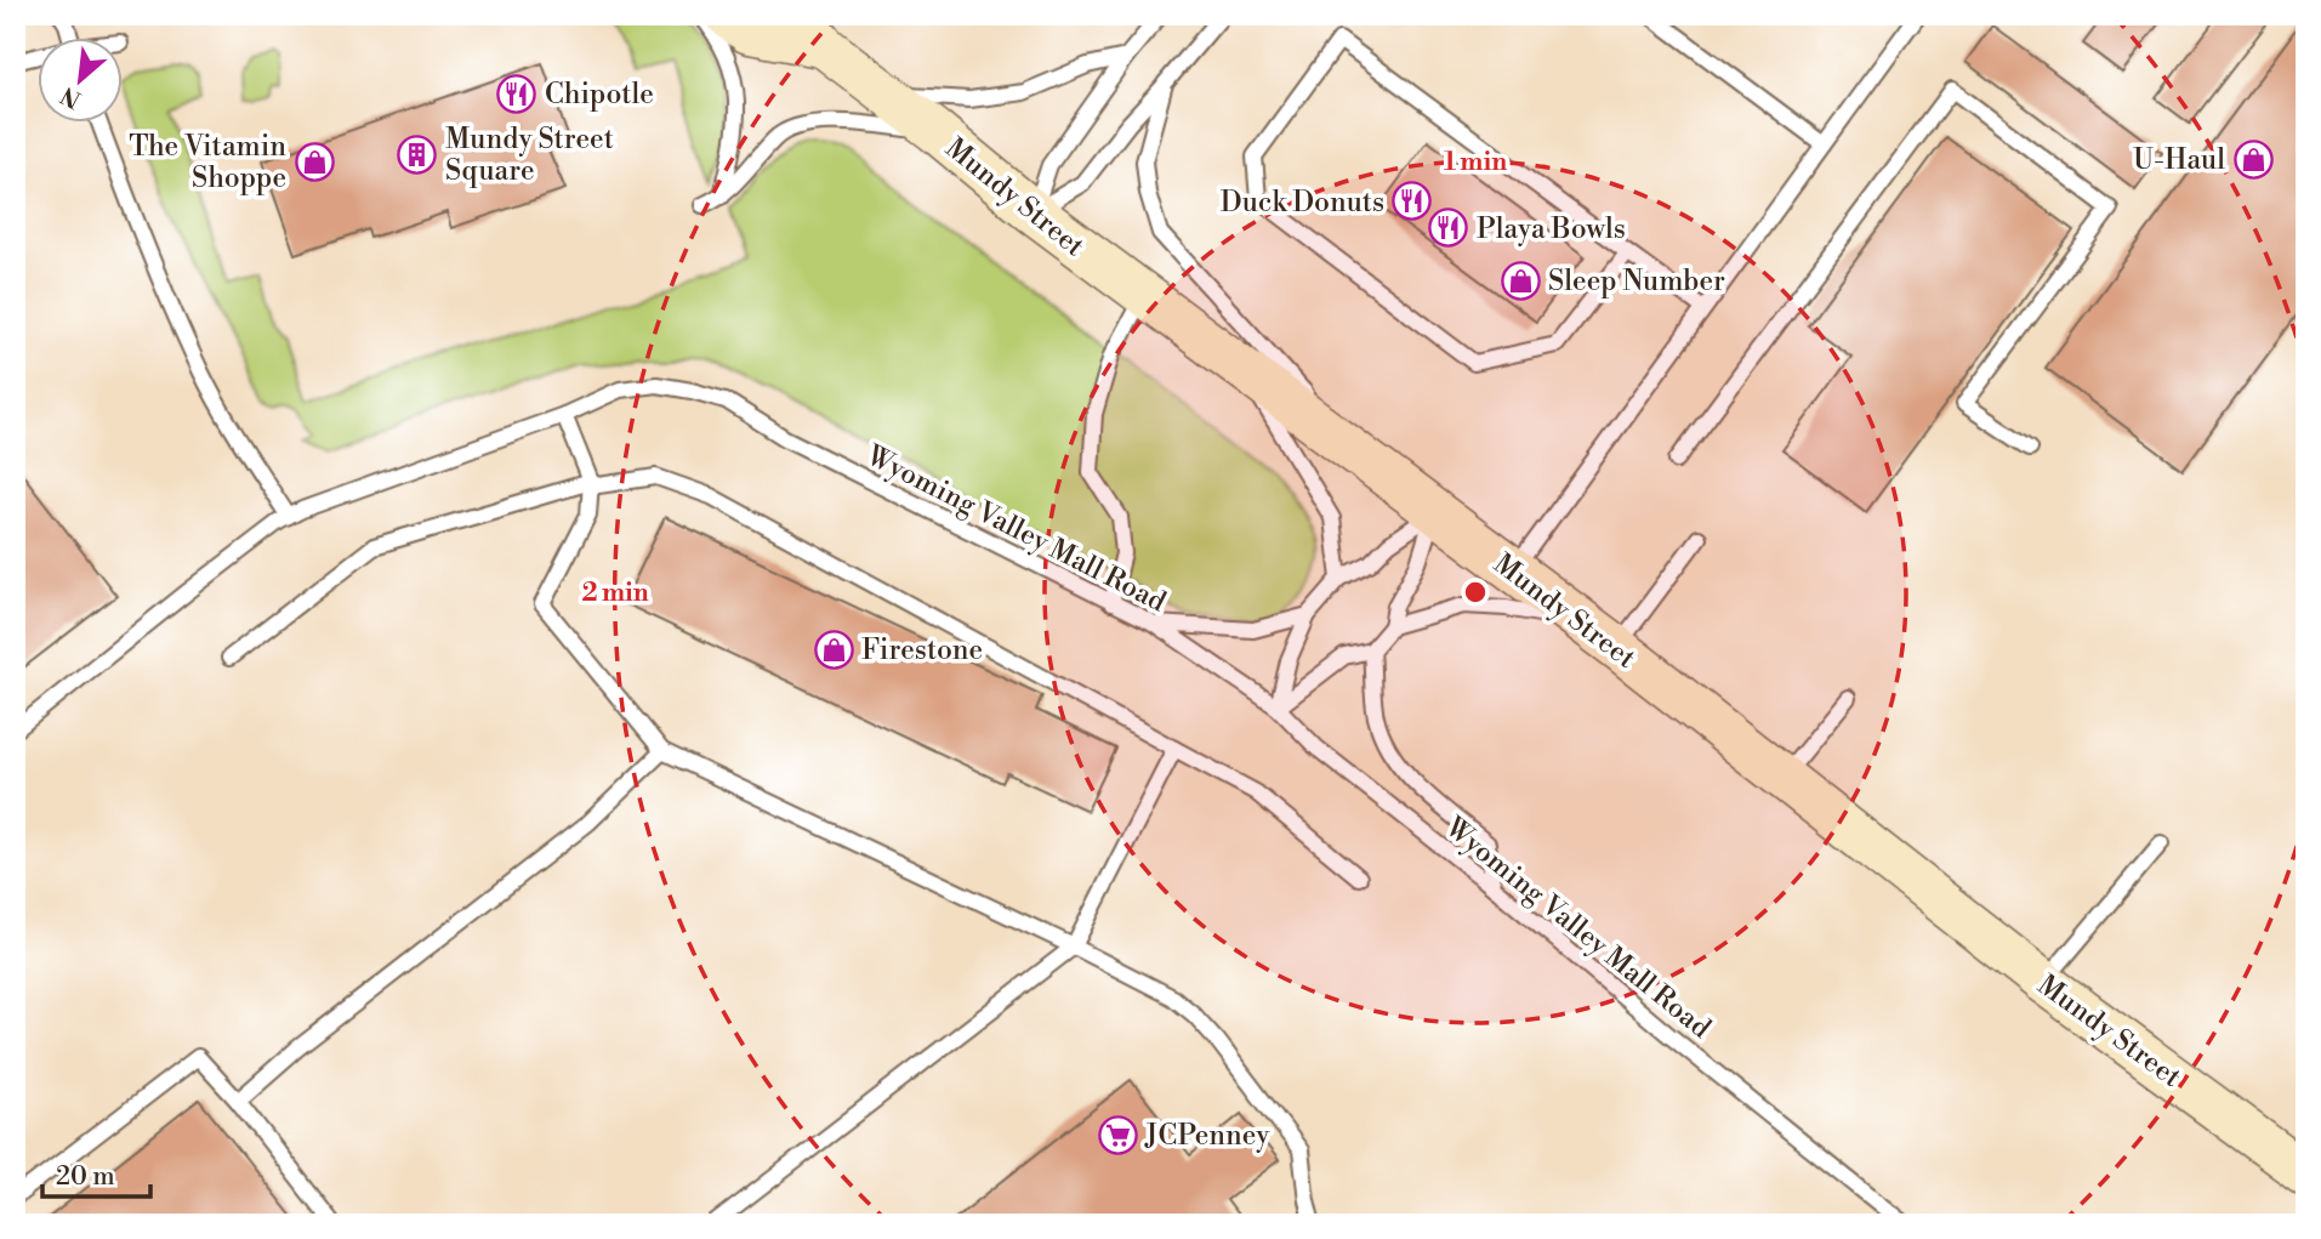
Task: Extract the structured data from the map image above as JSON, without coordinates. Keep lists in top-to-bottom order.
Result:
{
  "streets": {
    "main road": ["Mundy Street"],
    "lane": ["Wyoming Valley Mall Road"]
  },
  "places": {
    "restaurant": ["Chipotle", "Duck Donuts", "Playa Bowls"],
    "building": ["Mundy Street Square"],
    "shop": [
      "U-Haul",
      "The Vitamin Shoppe",
      "Sleep Number",
      "Firestone"
    ],
    "supermarket": ["JCPenney"]
  },
  "scale_bar": "20 m",
  "north": "bottom left",
  "rings": ["1 min", "2 min"]
}
